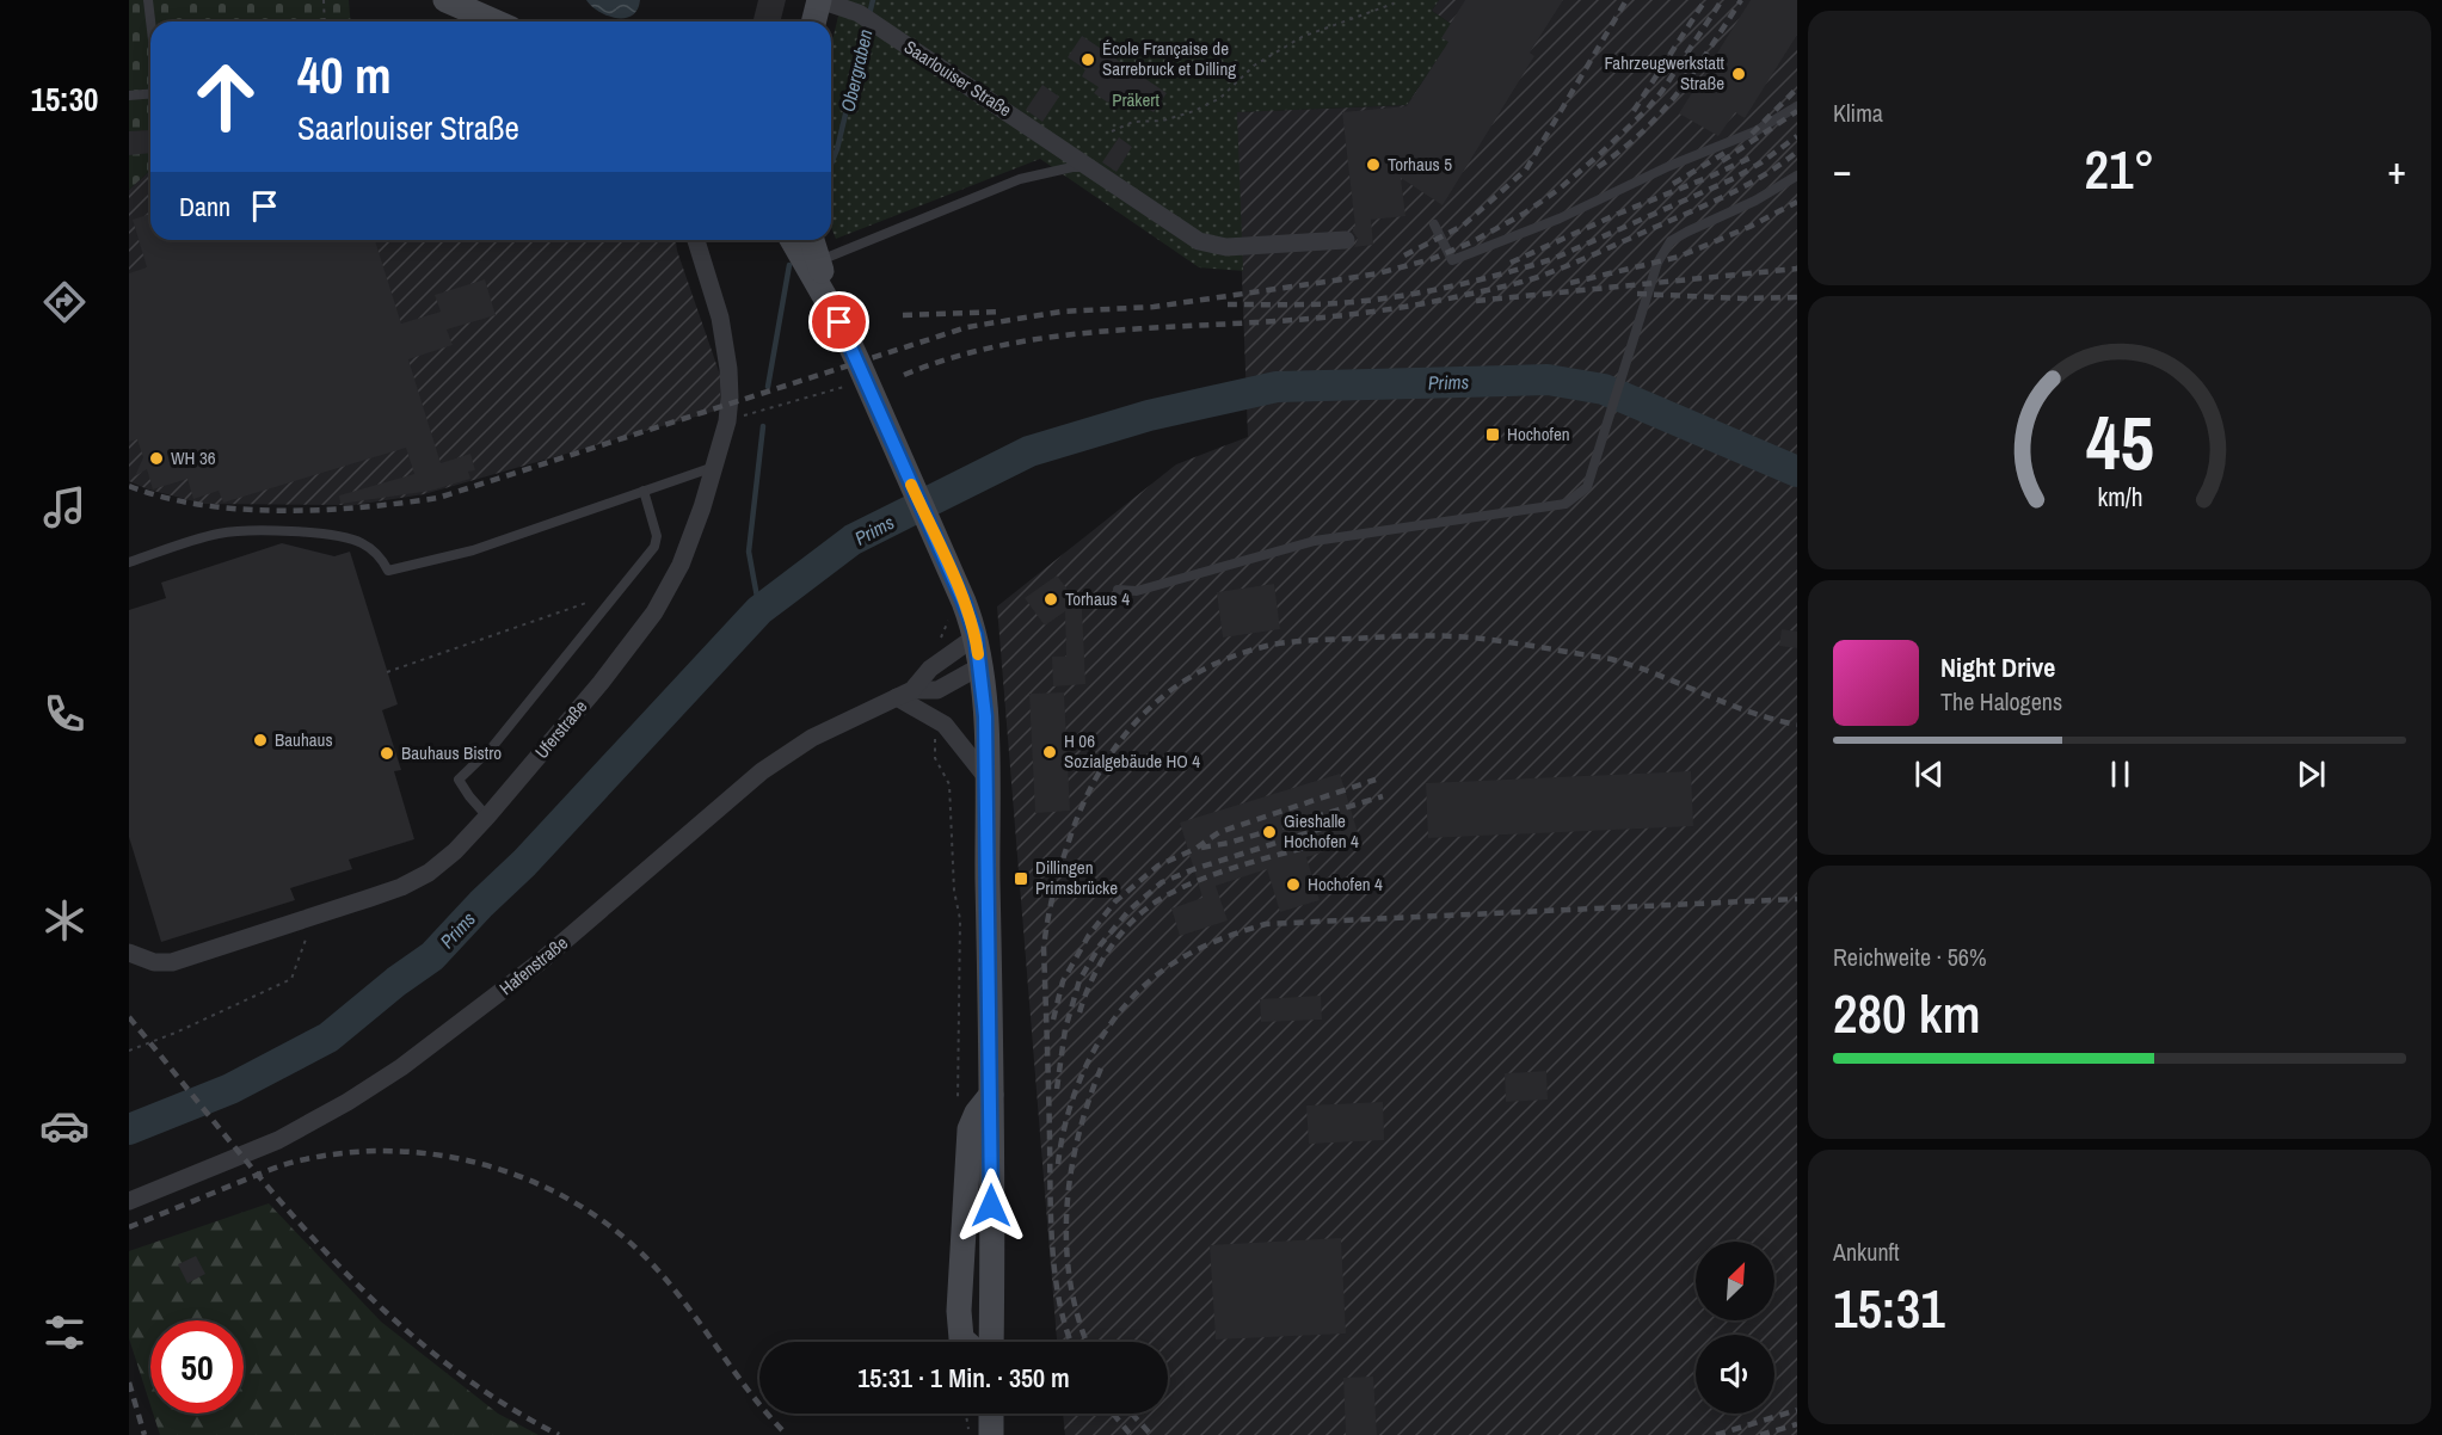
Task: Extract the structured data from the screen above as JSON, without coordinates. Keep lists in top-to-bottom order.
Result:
{
  "streets": {
    "main road": ["Saarlouiser Straße"],
    "street": ["Uferstraße", "Hafenstraße"]
  },
  "water": ["Obergraben", "Prims"],
  "parks": ["Präkert"],
  "places": {
    "other": [
      "École Française de Sarrebruck et Dilling",
      "Fahrzeugwerkstatt Straße",
      "Torhaus 5",
      "WH 36",
      "Torhaus 4",
      "Bauhaus",
      "H 06 Sozialgebäude HO 4",
      "Bauhaus Bistro",
      "Gieshalle Hochofen 4",
      "Hochofen 4"
    ],
    "transit": ["Hochofen", "Dillingen Primsbrücke"]
  },
  "north": "top right",
  "page": {
    "tabs": "15:30",
    "tile": [
      "Klima",
      ["Reichweite · 56%", "280 km"],
      ["Ankunft", "15:31"]
    ],
    "turn": ["40 m", "Saarlouiser Straße"],
    "heat": ["−", "21°", "+"],
    "then": "Dann",
    "song": ["Night Drive", "The Halogens"],
    "limit": "50",
    "trip": "15:31 · 1 Min. · 350 m",
    "gauge": ["45", "km/h"]
  }
}
